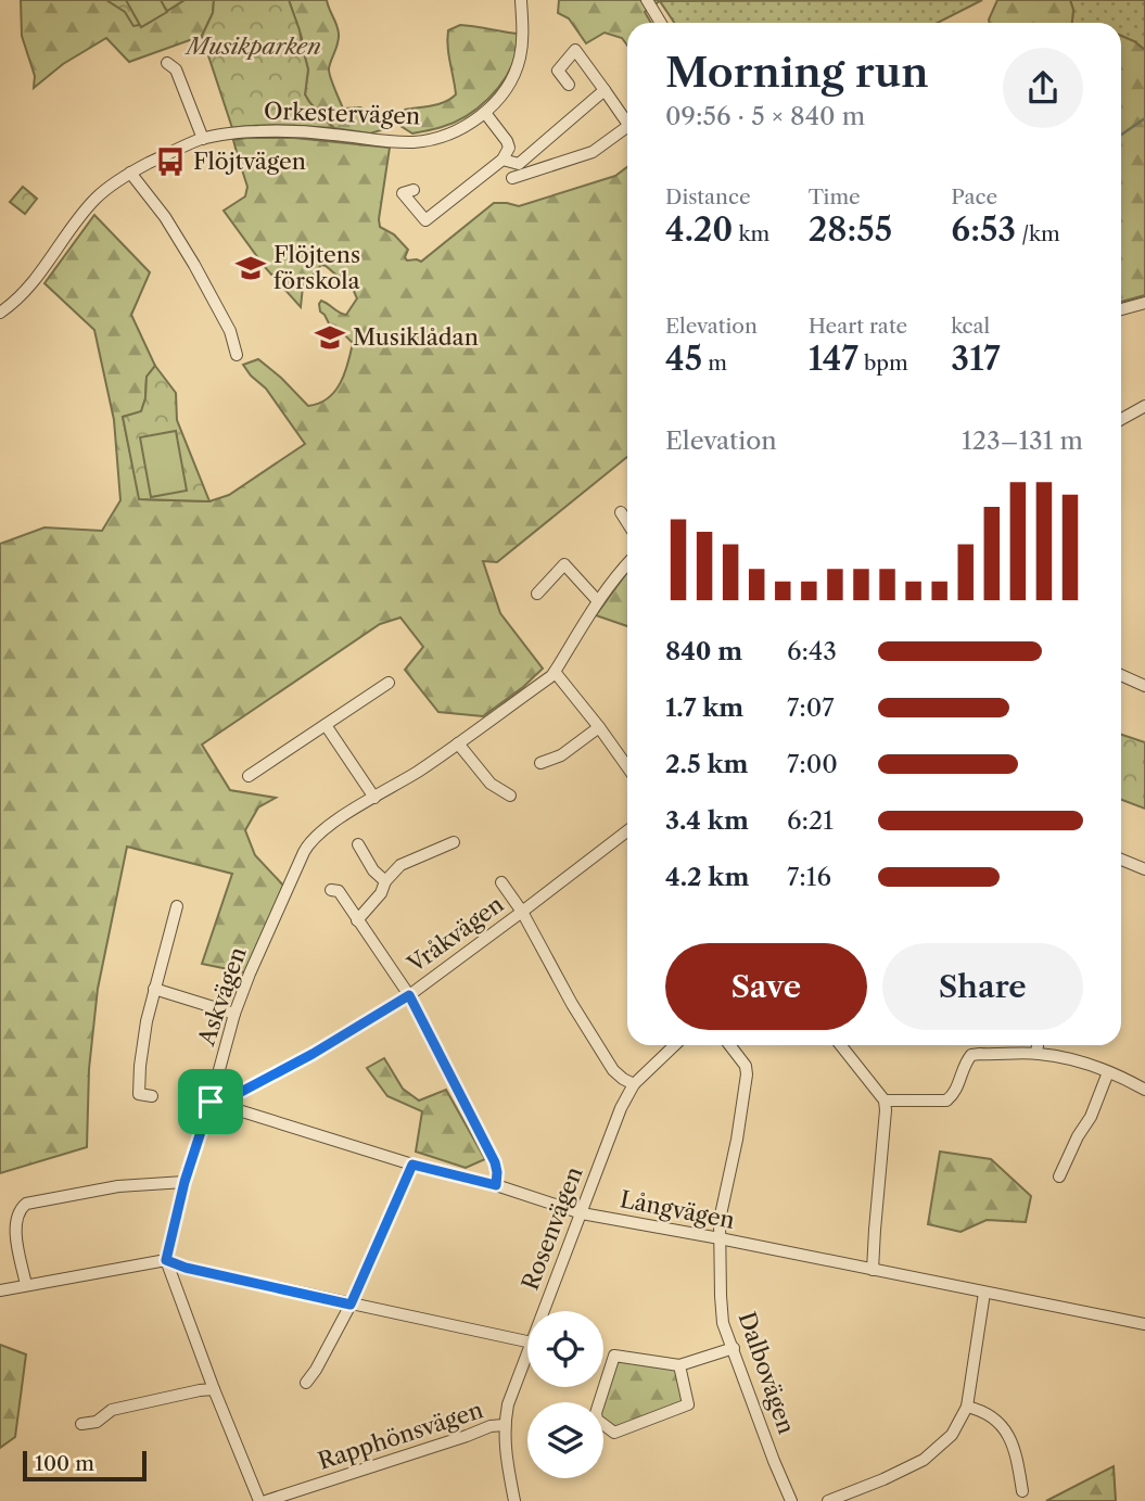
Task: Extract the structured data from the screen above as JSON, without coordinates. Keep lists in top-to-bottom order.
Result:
{
  "streets": {
    "street": [
      "Orkestervägen",
      "Vråkvägen",
      "Askvägen",
      "Långvägen",
      "Rosenvägen",
      "Dalbovägen",
      "Rapphönsvägen"
    ]
  },
  "crossings": [
    ["Vråkvägen", "Askvägen"],
    ["Vråkvägen", "Långvägen"],
    ["Askvägen", "Långvägen"],
    ["Långvägen", "Rosenvägen"],
    ["Långvägen", "Dalbovägen"],
    ["Rosenvägen", "Rapphönsvägen"]
  ],
  "parks": ["Musikparken"],
  "places": {
    "bus stop": ["Flöjtvägen"],
    "school or university": ["Flöjtens förskola", "Musiklådan"]
  },
  "scale_bar": "100 m",
  "page": {
    "heading": ["Morning run", "09:56 · 5 × 840 m"],
    "stats": [
      ["Distance", "4.20 km"],
      ["Time", "28:55"],
      ["Pace", "6:53 /km"],
      ["Elevation", "45 m"],
      ["Heart rate", "147 bpm"],
      ["kcal", "317"]
    ],
    "chart": ["Elevation", "123–131 m"],
    "list": [
      {
        "name": "840 m",
        "note": "6:43"
      },
      {
        "name": "1.7 km",
        "note": "7:07"
      },
      {
        "name": "2.5 km",
        "note": "7:00"
      },
      {
        "name": "3.4 km",
        "note": "6:21"
      },
      {
        "name": "4.2 km",
        "note": "7:16"
      }
    ],
    "buttons": ["Save", "Share"],
    "scale": "100 m"
  }
}
